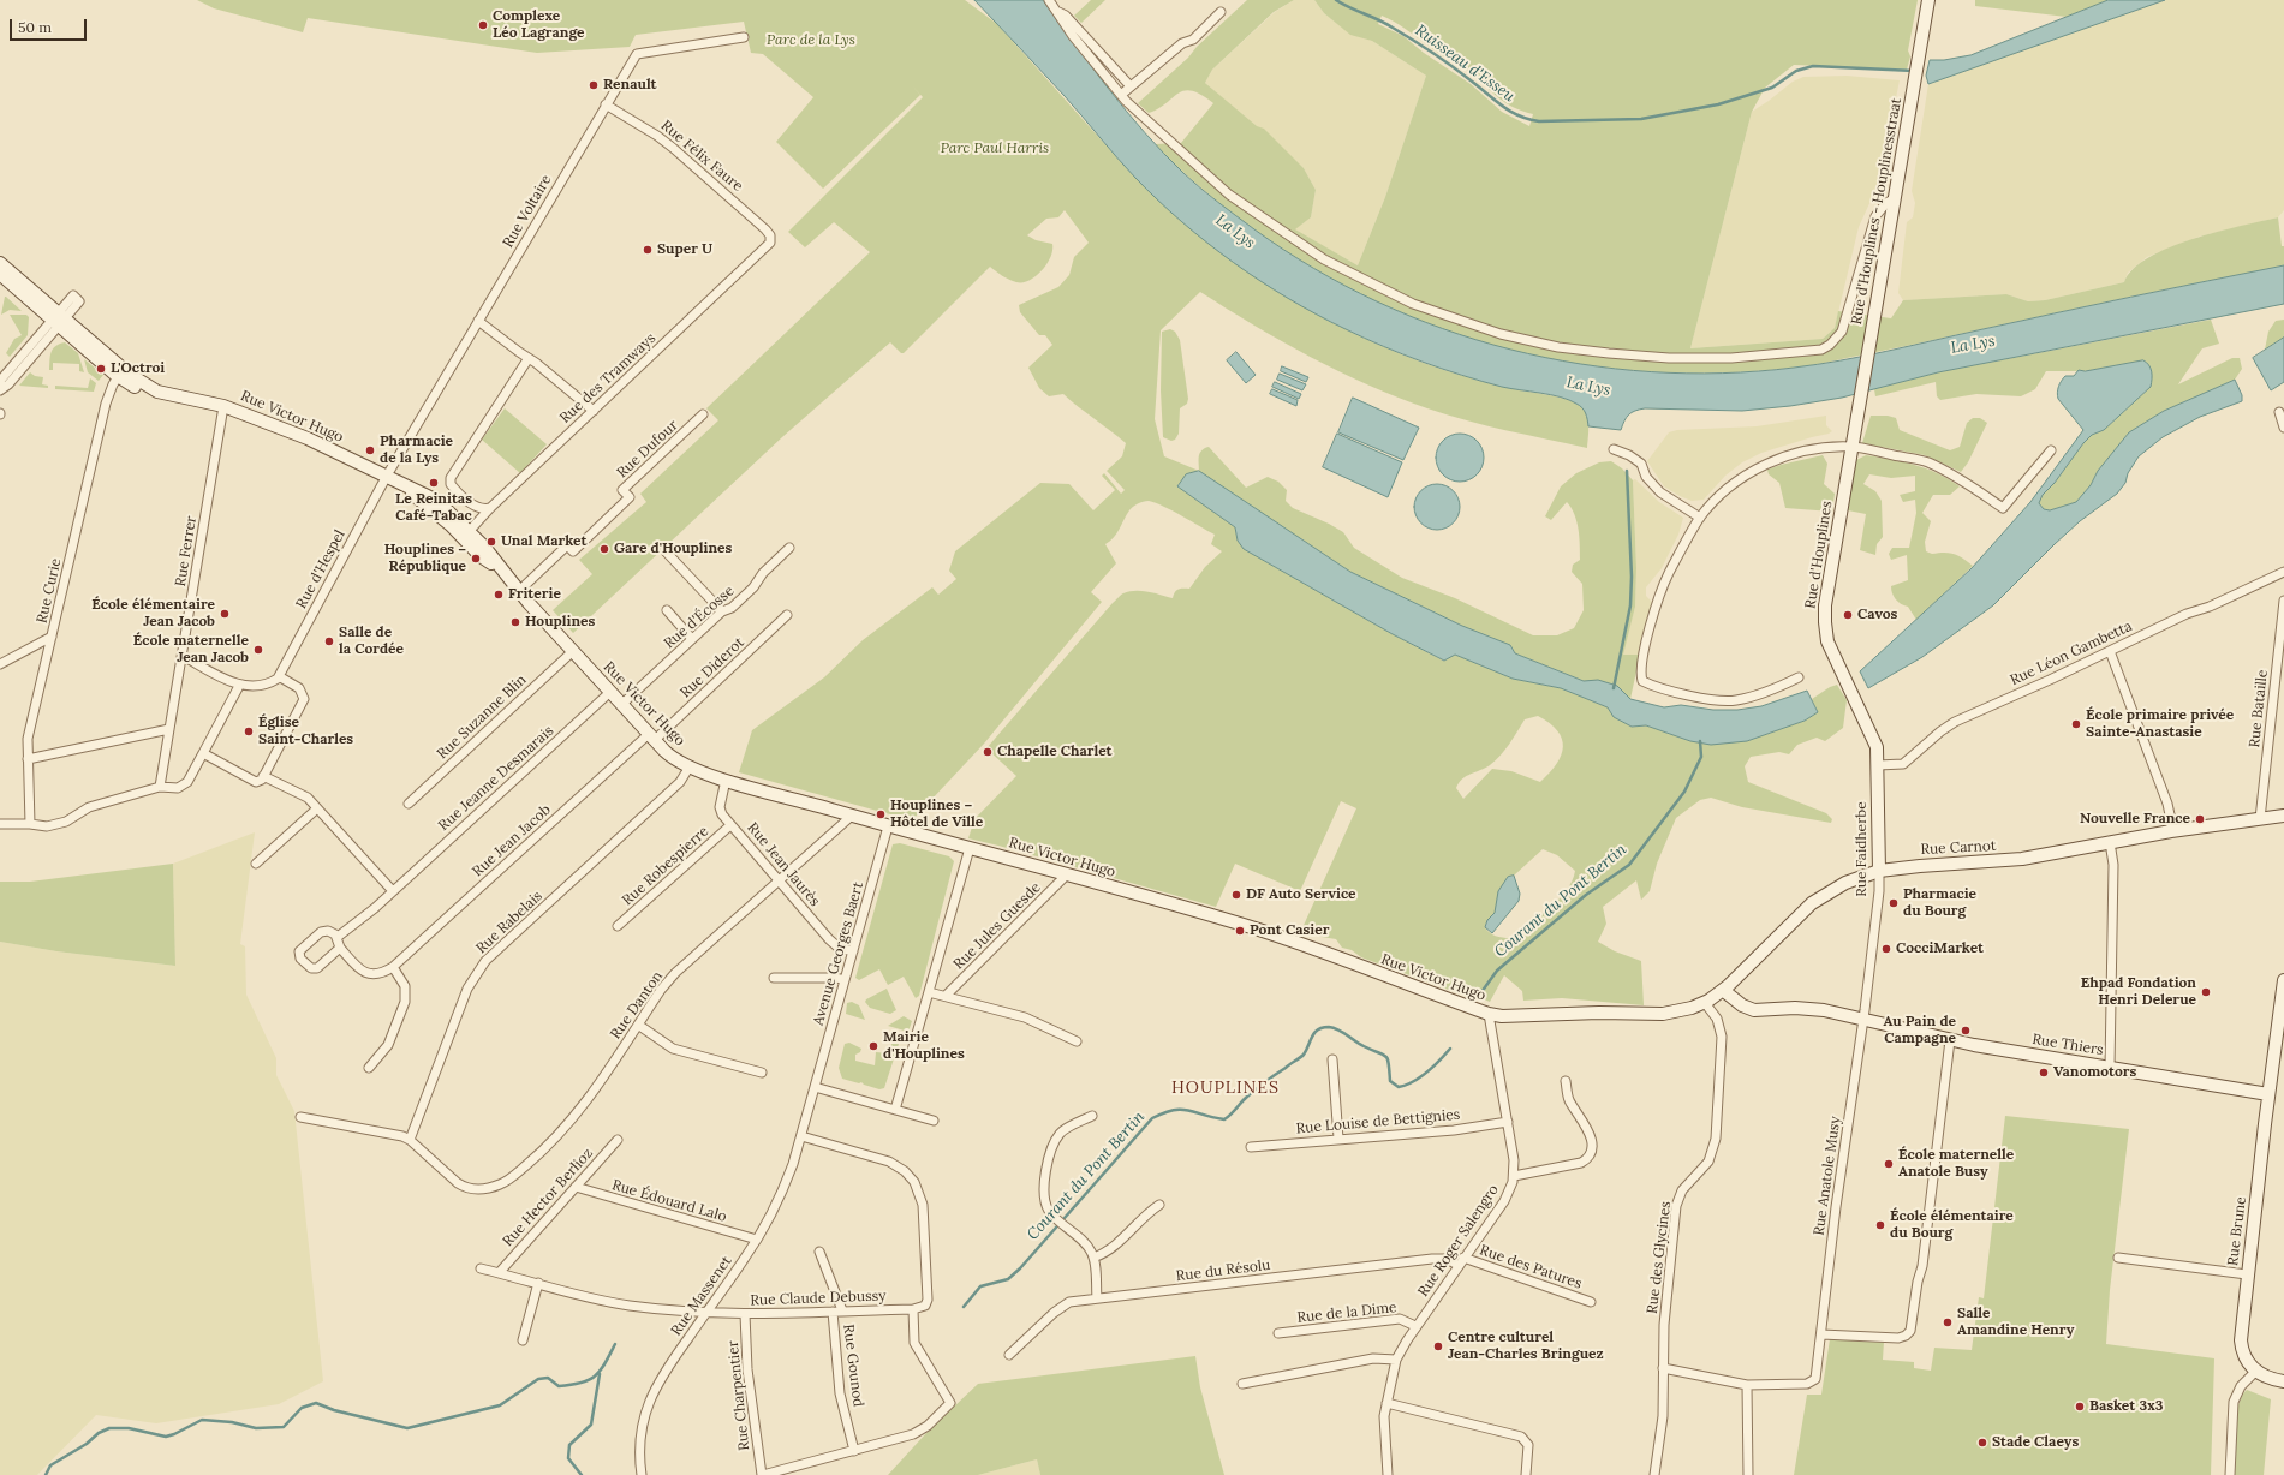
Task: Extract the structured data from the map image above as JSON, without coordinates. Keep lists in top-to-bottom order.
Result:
{
  "streets": {
    "main road": [
      "Rue d'Houplines - Houplinesstraat",
      "Rue Victor Hugo",
      "Rue d'Houplines",
      "Rue Carnot",
      "Rue Faidherbe",
      "Rue Thiers",
      "Rue Brune"
    ],
    "street": [
      "Rue Félix Faure",
      "Rue Voltaire",
      "Rue des Tramways",
      "Rue Dufour",
      "Rue Ferrer",
      "Rue d'Hespel",
      "Rue Curie",
      "Rue d'Écosse",
      "Rue Léon Gambetta",
      "Rue Diderot",
      "Rue Bataille",
      "Rue Suzanne Blin",
      "Rue Jeanne Desmarais",
      "Rue Jean Jacob",
      "Rue Jean Jaurès",
      "Rue Robespierre",
      "Rue Rabelais",
      "Rue Jules Guesde",
      "Avenue Georges Baert",
      "Rue Danton",
      "Rue Louise de Bettignies",
      "Rue Anatole Musy",
      "Rue Hector Berlioz",
      "Rue Édouard Lalo",
      "Rue Roger Salengro",
      "Rue des Glycines",
      "Rue des Patures",
      "Rue du Résolu",
      "Rue Massenet",
      "Rue Claude Debussy",
      "Rue de la Dime",
      "Rue Gounod",
      "Rue Charpentier"
    ]
  },
  "crossings": [
    ["Rue Félix Faure", "Rue Voltaire"],
    ["Rue Félix Faure", "Rue des Tramways"],
    ["Rue Voltaire", "Rue Victor Hugo"],
    ["Rue Voltaire", "Rue d'Hespel"],
    ["Rue d'Houplines - Houplinesstraat", "Rue d'Houplines"],
    ["Rue des Tramways", "Rue Victor Hugo"],
    ["Rue Victor Hugo", "Rue Dufour"],
    ["Rue Victor Hugo", "Rue Ferrer"],
    ["Rue Victor Hugo", "Rue d'Hespel"],
    ["Rue Victor Hugo", "Rue Curie"],
    ["Rue Victor Hugo", "Rue d'Écosse"],
    ["Rue Victor Hugo", "Rue Diderot"],
    ["Rue Victor Hugo", "Rue Suzanne Blin"],
    ["Rue Victor Hugo", "Rue Jeanne Desmarais"],
    ["Rue Victor Hugo", "Rue Jean Jacob"],
    ["Rue Victor Hugo", "Rue Carnot"],
    ["Rue Victor Hugo", "Rue Jean Jaurès"],
    ["Rue Victor Hugo", "Rue Rabelais"],
    ["Rue Victor Hugo", "Rue Jules Guesde"],
    ["Rue Victor Hugo", "Avenue Georges Baert"],
    ["Rue Victor Hugo", "Rue Danton"],
    ["Rue Victor Hugo", "Rue Roger Salengro"],
    ["Rue d'Houplines", "Rue Faidherbe"],
    ["Rue Léon Gambetta", "Rue Faidherbe"],
    ["Rue Diderot", "Rue Jean Jacob"],
    ["Rue Bataille", "Rue Carnot"],
    ["Rue Carnot", "Rue Faidherbe"],
    ["Rue Carnot", "Rue Thiers"],
    ["Rue Carnot", "Rue des Glycines"],
    ["Rue Faidherbe", "Rue Thiers"],
    ["Rue Faidherbe", "Rue Anatole Musy"],
    ["Rue Jean Jaurès", "Rue Robespierre"],
    ["Rue Jean Jaurès", "Avenue Georges Baert"],
    ["Rue Jean Jaurès", "Rue Danton"],
    ["Rue Rabelais", "Rue Danton"],
    ["Avenue Georges Baert", "Rue Massenet"],
    ["Rue Thiers", "Rue Anatole Musy"],
    ["Rue Thiers", "Rue Brune"],
    ["Rue Louise de Bettignies", "Rue Roger Salengro"],
    ["Rue Hector Berlioz", "Rue Édouard Lalo"],
    ["Rue Hector Berlioz", "Rue Claude Debussy"],
    ["Rue Édouard Lalo", "Rue Massenet"],
    ["Rue Roger Salengro", "Rue des Patures"],
    ["Rue Roger Salengro", "Rue du Résolu"],
    ["Rue Roger Salengro", "Rue de la Dime"],
    ["Rue des Patures", "Rue du Résolu"],
    ["Rue Massenet", "Rue Claude Debussy"],
    ["Rue Claude Debussy", "Rue Gounod"],
    ["Rue Claude Debussy", "Rue Charpentier"]
  ],
  "districts": ["HOUPLINES"],
  "water": ["Ruisseau d'Esseu", "La Lys", "Courant du Pont Bertin"],
  "parks": ["Parc de la Lys", "Parc Paul Harris"],
  "places": [
    "Complexe Léo Lagrange",
    "Renault",
    "Super U",
    "L'Octroi",
    "Pharmacie de la Lys",
    "Le Reinitas Café-Tabac",
    "Unal Market",
    "Gare d'Houplines",
    "Houplines – République",
    "Friterie",
    "École élémentaire Jean Jacob",
    "Cavos",
    "Houplines",
    "Salle de la Cordée",
    "École maternelle Jean Jacob",
    "École primaire privée Sainte-Anastasie",
    "Église Saint-Charles",
    "Chapelle Charlet",
    "Houplines – Hôtel de Ville",
    "Nouvelle France",
    "DF Auto Service",
    "Pharmacie du Bourg",
    "Pont Casier",
    "CocciMarket",
    "Ehpad Fondation Henri Delerue",
    "Au Pain de Campagne",
    "Mairie d'Houplines",
    "Vanomotors",
    "École maternelle Anatole Busy",
    "École élémentaire du Bourg",
    "Salle Amandine Henry",
    "Centre culturel Jean-Charles Bringuez",
    "Basket 3x3",
    "Stade Claeys"
  ],
  "scale_bar": "50 m"
}
